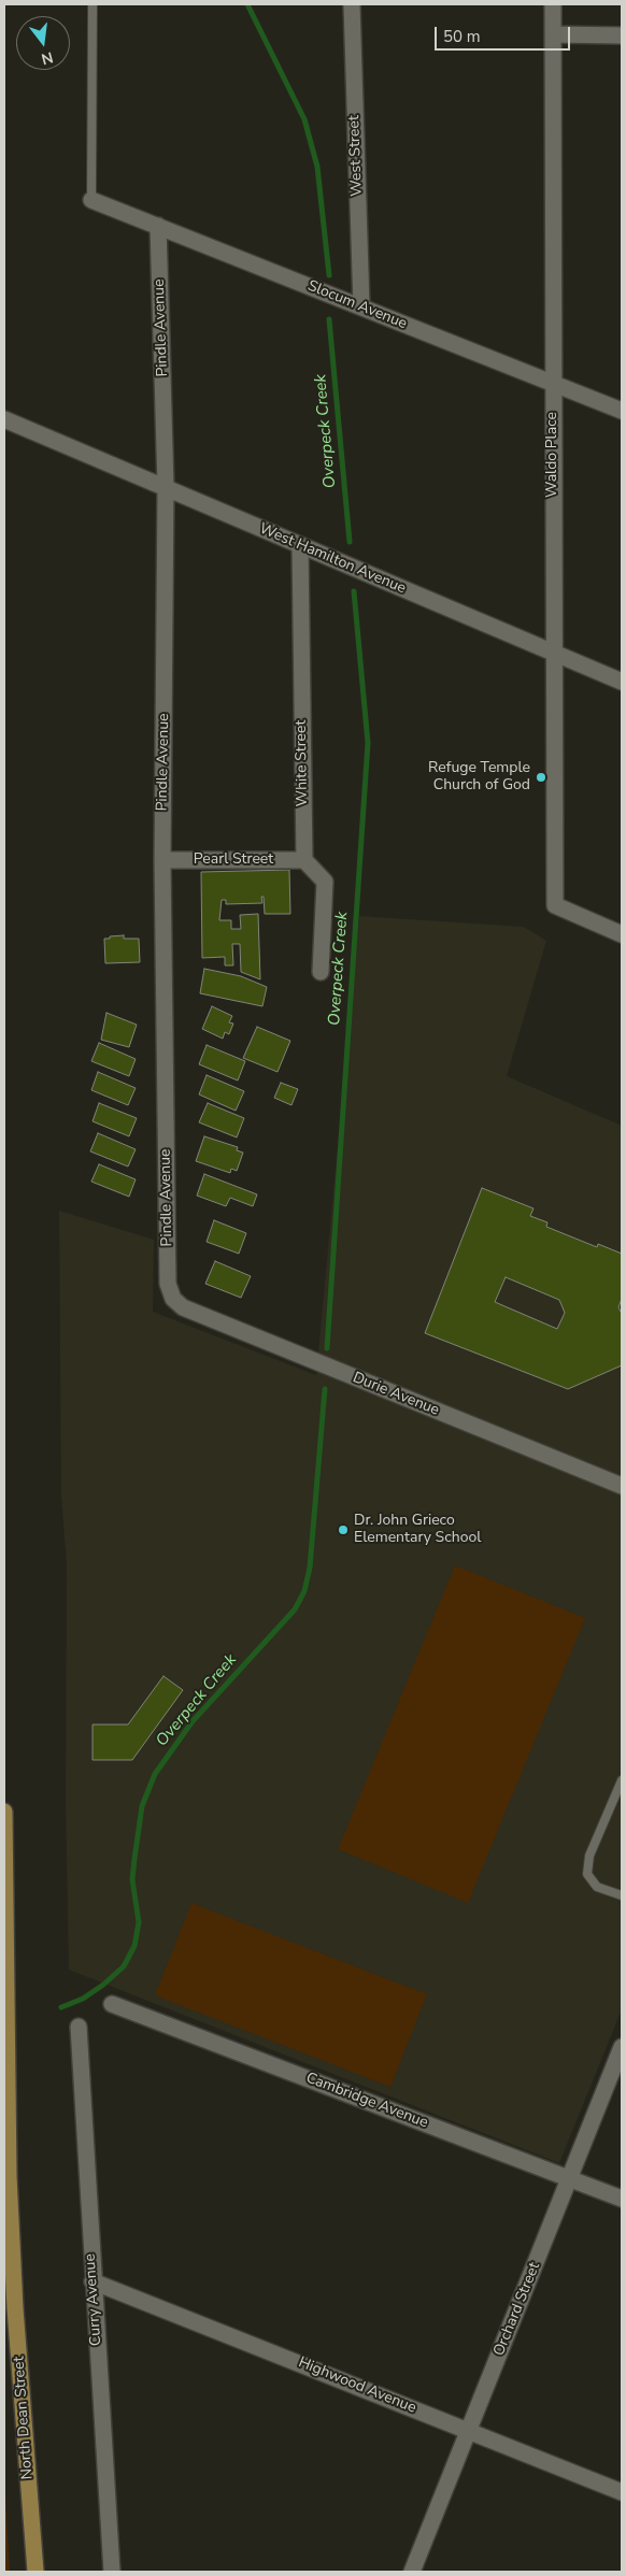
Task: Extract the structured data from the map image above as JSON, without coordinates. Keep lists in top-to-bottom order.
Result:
{
  "streets": {
    "main road": ["North Dean Street"],
    "street": [
      "West Street",
      "Slocum Avenue",
      "Pindle Avenue",
      "Waldo Place",
      "West Hamilton Avenue",
      "White Street",
      "Pearl Street",
      "Durie Avenue",
      "Cambridge Avenue",
      "Curry Avenue",
      "Orchard Street",
      "Highwood Avenue"
    ]
  },
  "crossings": [
    ["West Street", "Slocum Avenue"],
    ["Slocum Avenue", "Pindle Avenue"],
    ["Slocum Avenue", "Waldo Place"],
    ["Pindle Avenue", "West Hamilton Avenue"],
    ["Pindle Avenue", "Pearl Street"],
    ["Pindle Avenue", "Durie Avenue"],
    ["Waldo Place", "West Hamilton Avenue"],
    ["West Hamilton Avenue", "White Street"],
    ["White Street", "Pearl Street"],
    ["Cambridge Avenue", "Orchard Street"],
    ["Curry Avenue", "Highwood Avenue"],
    ["Orchard Street", "Highwood Avenue"]
  ],
  "water": ["Overpeck Creek"],
  "places": ["Refuge Temple Church of God", "Dr. John Grieco Elementary School"],
  "scale_bar": "50 m",
  "north": "bottom"
}
